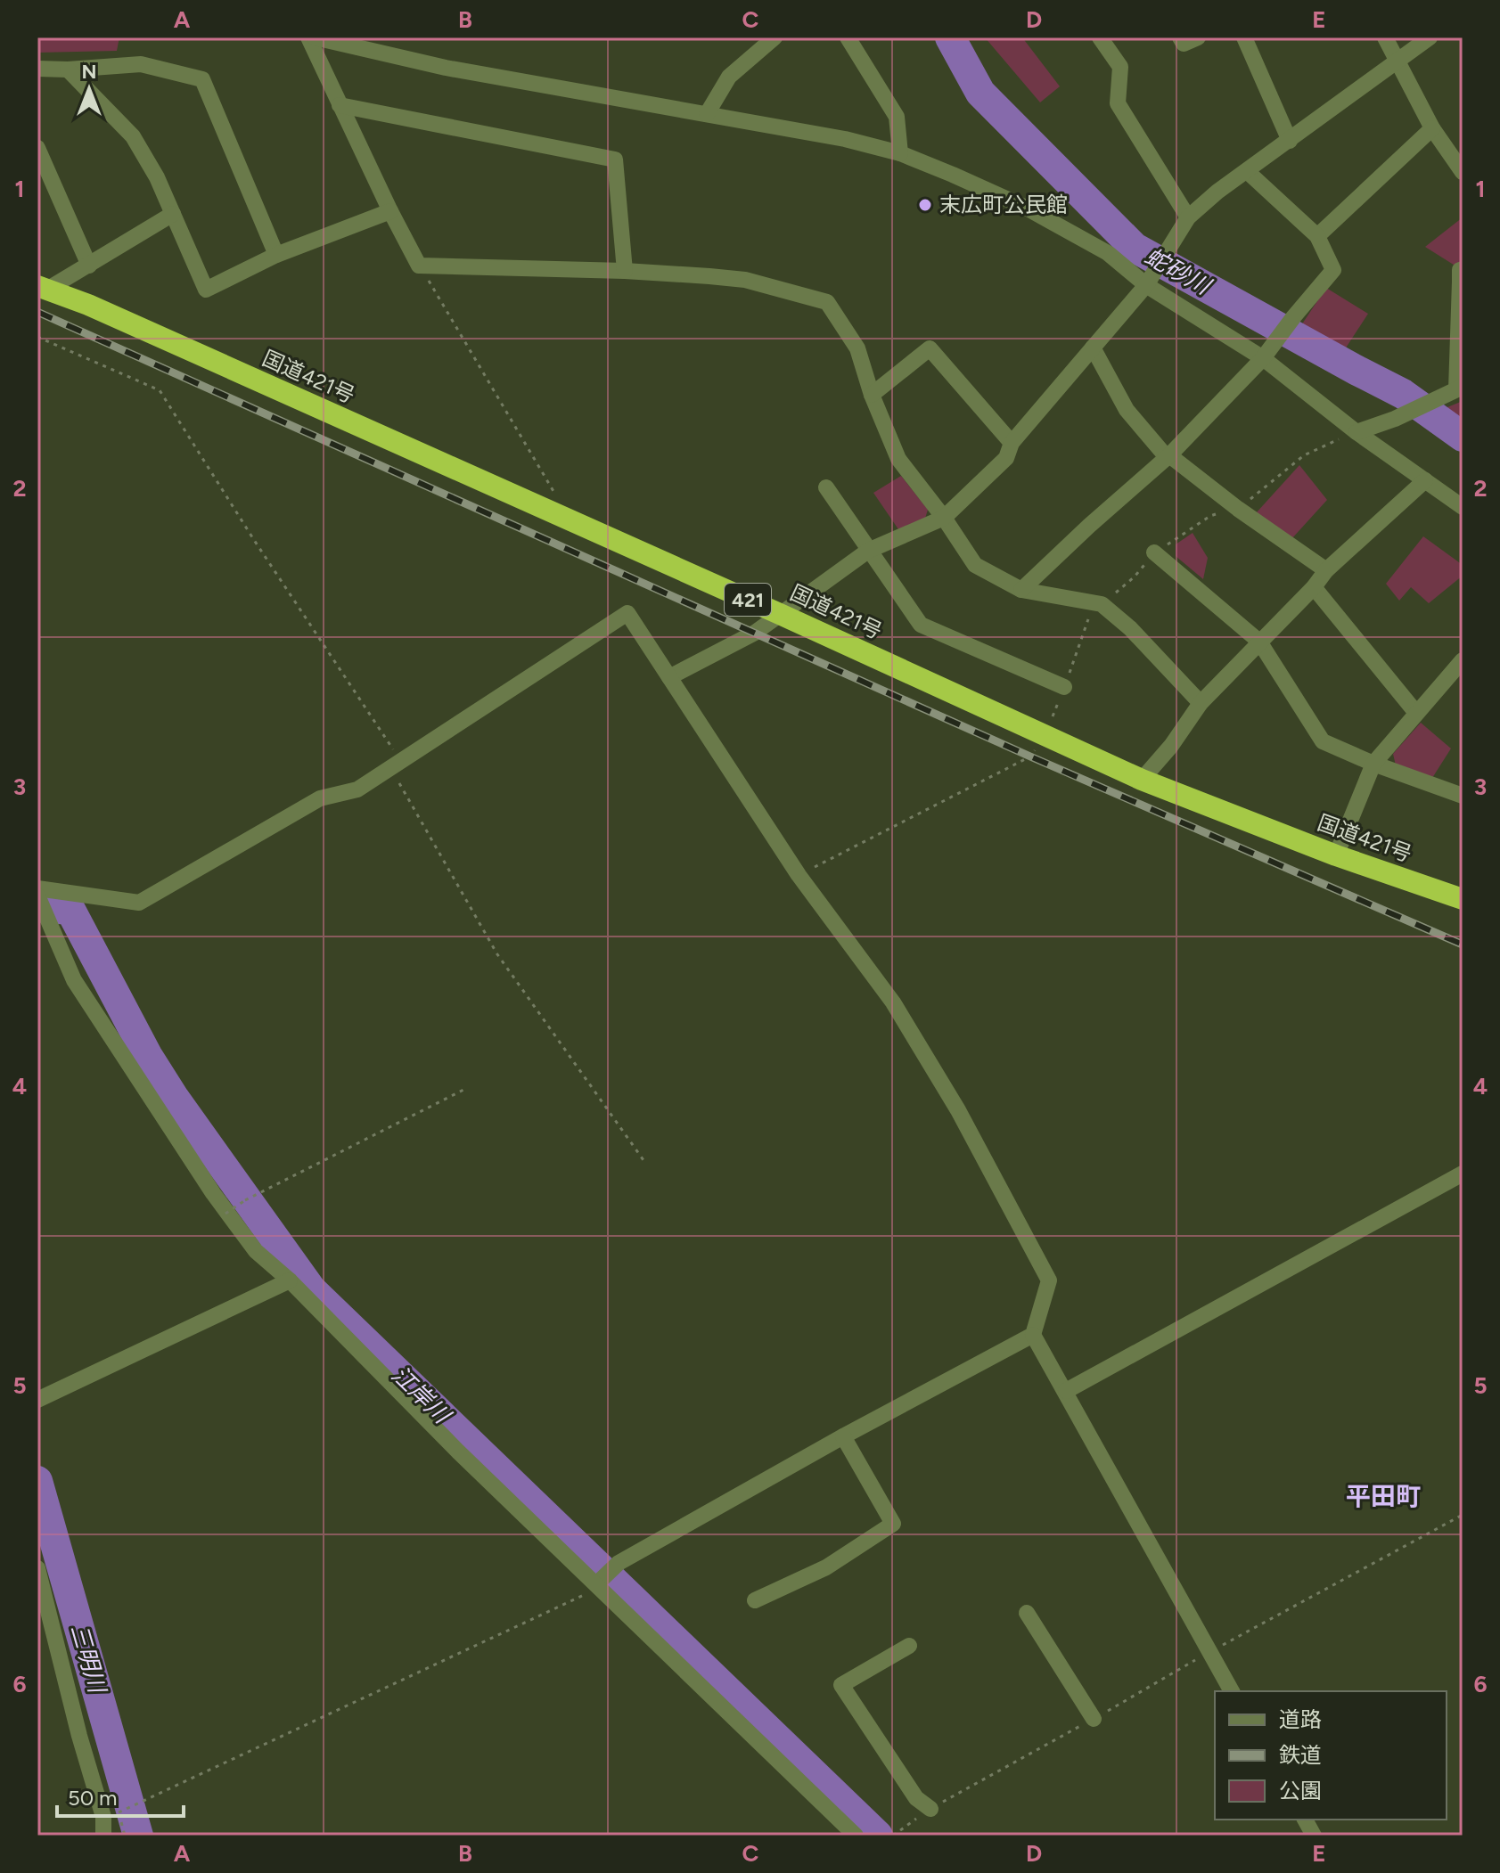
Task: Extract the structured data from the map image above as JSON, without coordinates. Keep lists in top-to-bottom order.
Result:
{
  "streets": {
    "highway": ["国道421号", "421"]
  },
  "districts": ["平田町"],
  "water": ["蛇砂川", "江岸川", "三明川"],
  "places": ["末広町公民館"],
  "legend": ["道路", "鉄道", "公園"],
  "scale_bar": "50 m",
  "north": "top",
  "grid": {
    "columns": [
      "A",
      "B",
      "C",
      "D",
      "E"
    ],
    "rows": [
      "1",
      "2",
      "3",
      "4",
      "5",
      "6"
    ]
  }
}
